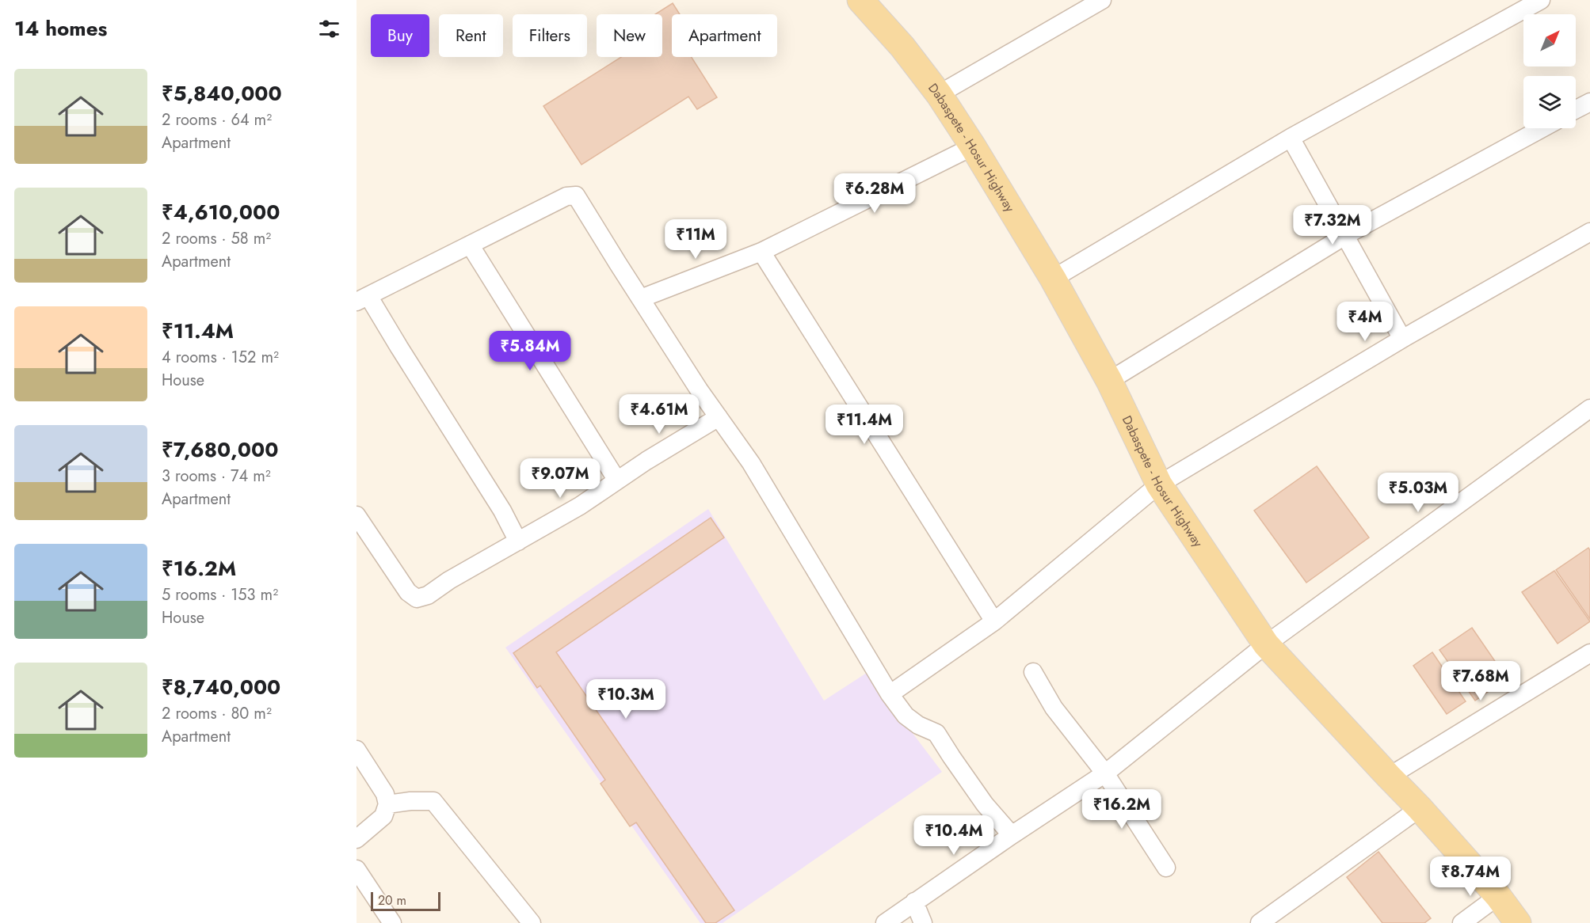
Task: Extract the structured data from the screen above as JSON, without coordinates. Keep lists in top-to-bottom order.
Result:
{
  "streets": {
    "main road": ["Dabaspete - Hosur Highway"]
  },
  "scale_bar": "20 m",
  "north": "top right",
  "page": {
    "heading": "14 homes",
    "chip": [
      "Buy",
      "Rent",
      "Filters",
      "New",
      "Apartment"
    ],
    "list": [
      {
        "name": "₹5,840,000",
        "note": "2 rooms · 64 m² · Apartment"
      },
      {
        "name": "₹4,610,000",
        "note": "2 rooms · 58 m² · Apartment"
      },
      {
        "name": "₹11.4M",
        "note": "4 rooms · 152 m² · House"
      },
      {
        "name": "₹7,680,000",
        "note": "3 rooms · 74 m² · Apartment"
      },
      {
        "name": "₹16.2M",
        "note": "5 rooms · 153 m² · House"
      },
      {
        "name": "₹8,740,000",
        "note": "2 rooms · 80 m² · Apartment"
      }
    ],
    "price": [
      "₹6.28M",
      "₹7.32M",
      "₹11M",
      "₹4M",
      "₹5.84M",
      "₹4.61M",
      "₹11.4M",
      "₹9.07M",
      "₹5.03M",
      "₹7.68M",
      "₹10.3M",
      "₹16.2M",
      "₹10.4M",
      "₹8.74M"
    ],
    "scale": "20 m"
  }
}
